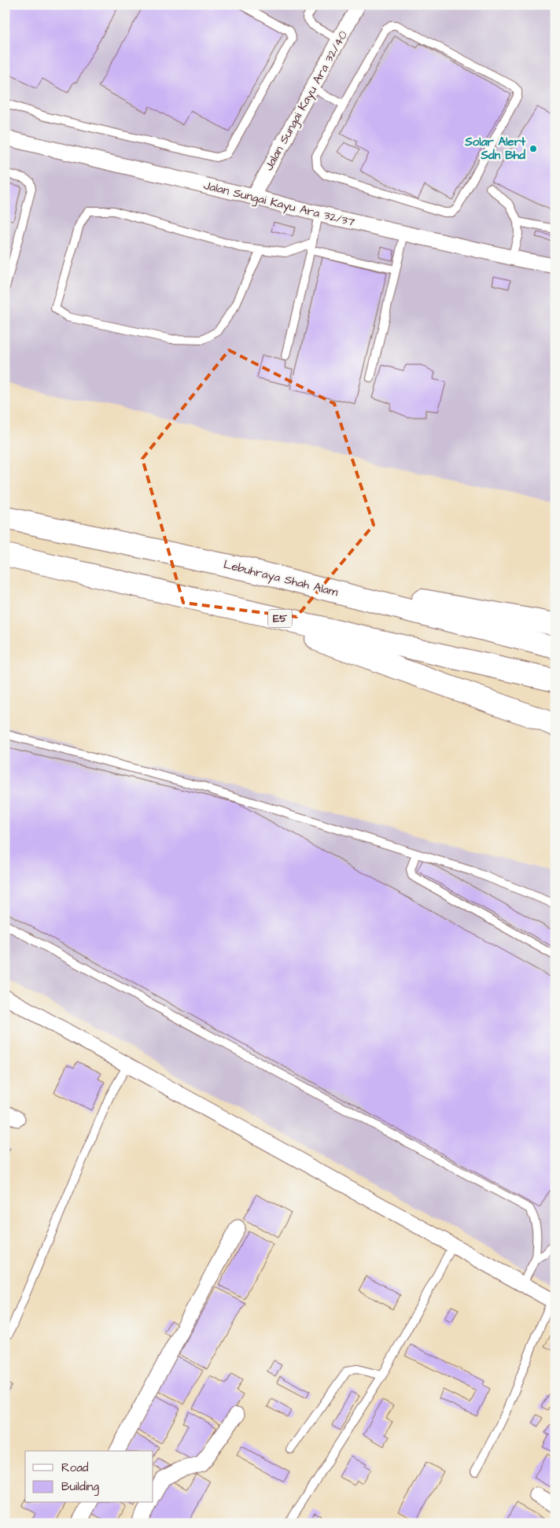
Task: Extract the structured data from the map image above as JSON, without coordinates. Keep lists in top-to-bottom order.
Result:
{
  "streets": {
    "highway": ["Lebuhraya Shah Alam", "E5"],
    "street": ["Jalan Sungai Kayu Ara 32/40", "Jalan Sungai Kayu Ara 32/37"]
  },
  "crossings": [
    ["Jalan Sungai Kayu Ara 32/40", "Jalan Sungai Kayu Ara 32/37"]
  ],
  "places": ["Solar Alert Sdn Bhd"],
  "legend": ["Road", "Building"]
}
